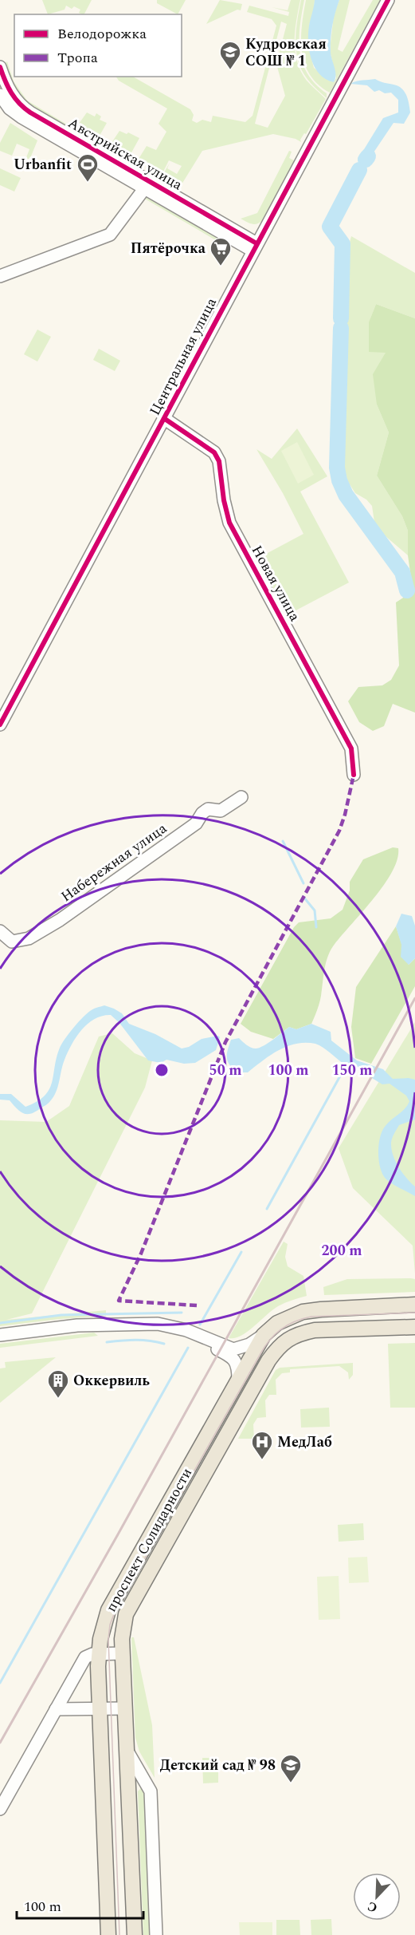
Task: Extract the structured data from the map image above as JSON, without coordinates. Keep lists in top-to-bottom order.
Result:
{
  "streets": {
    "main road": ["проспект Солидарности"],
    "street": [
      "Австрийская улица",
      "Центральная улица",
      "Новая улица",
      "Набережная улица"
    ]
  },
  "crossings": [
    ["Австрийская улица", "Центральная улица"],
    ["Центральная улица", "Новая улица"]
  ],
  "places": {
    "school or university": ["Кудровская СОШ № 1", "Детский сад № 98"],
    "sports": ["Urbanfit"],
    "supermarket": ["Пятёрочка"],
    "building": ["Оккервиль"],
    "hospital": ["МедЛаб"]
  },
  "legend": ["Велодорожка", "Тропа"],
  "scale_bar": "100 m",
  "north": "bottom left",
  "rings": [
    "50 m",
    "100 m",
    "150 m",
    "200 m"
  ]
}
